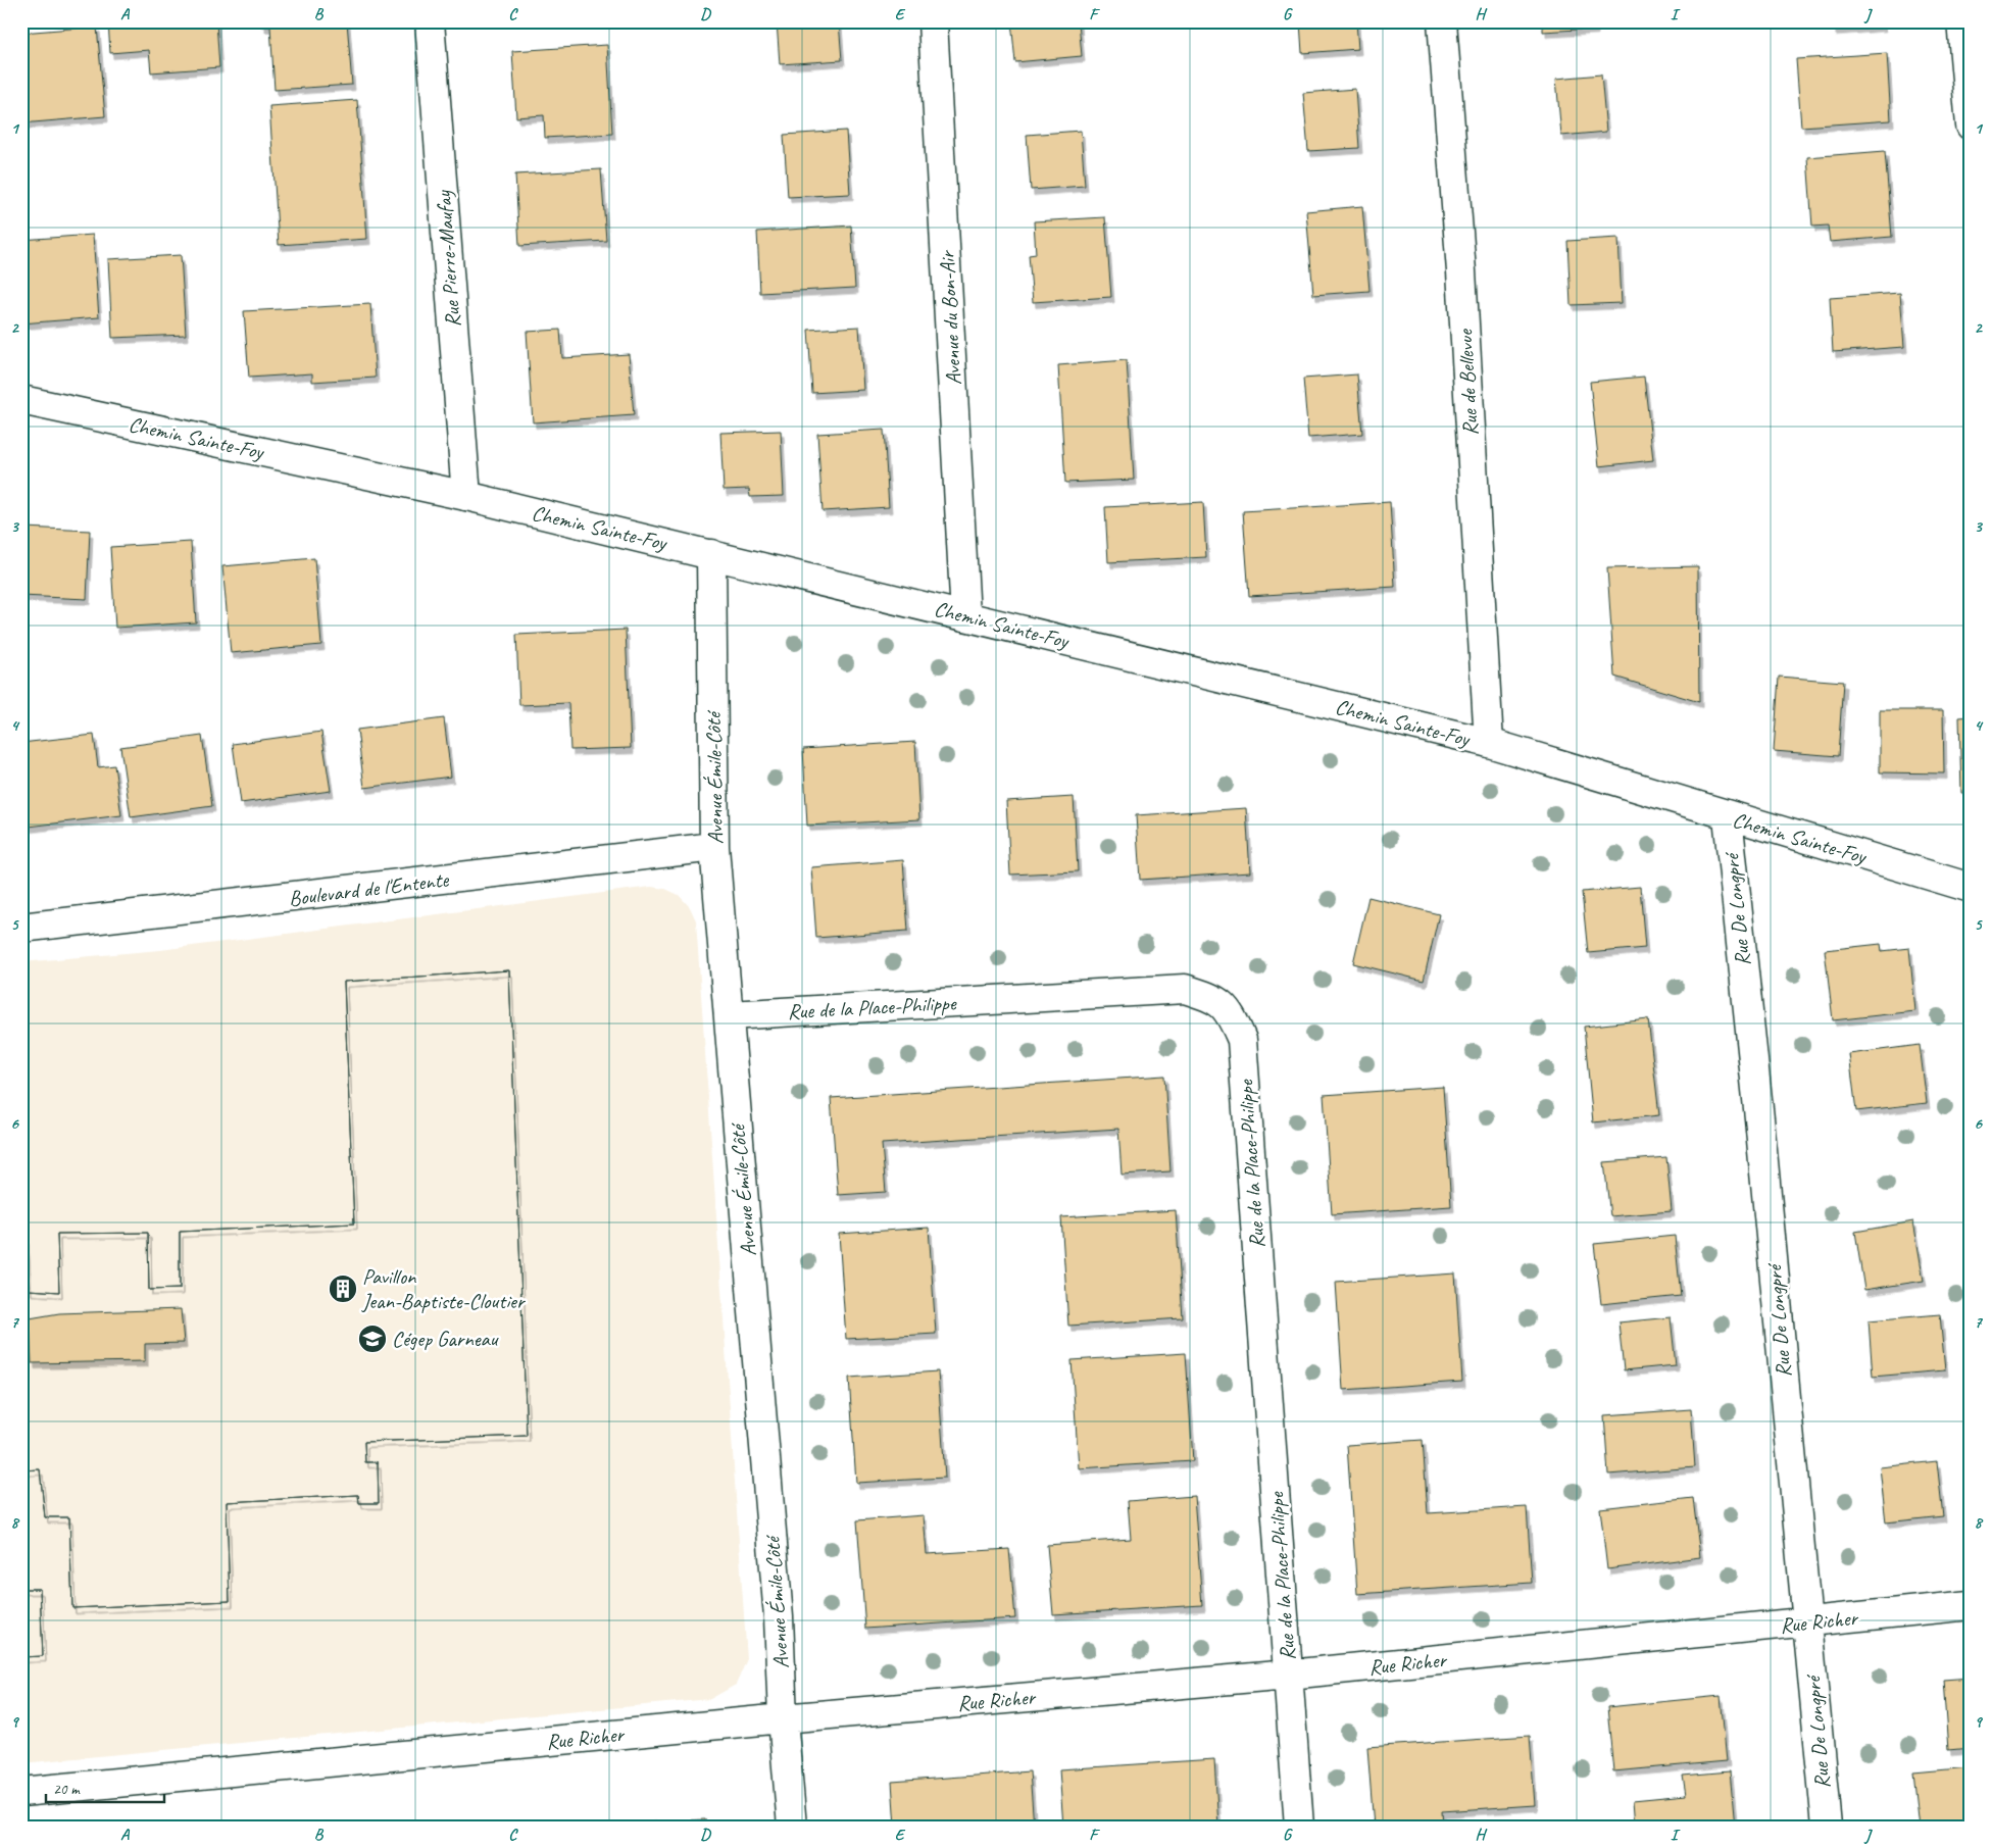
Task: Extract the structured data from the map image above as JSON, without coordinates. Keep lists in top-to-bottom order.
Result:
{
  "streets": {
    "street": [
      "Rue Pierre-Maufay",
      "Avenue du Bon-Air",
      "Rue de Bellevue",
      "Chemin Sainte-Foy",
      "Avenue Émile-Côté",
      "Boulevard de l'Entente",
      "Rue De Longpré",
      "Rue de la Place-Philippe",
      "Rue Richer"
    ]
  },
  "crossings": [
    ["Rue Pierre-Maufay", "Chemin Sainte-Foy"],
    ["Avenue du Bon-Air", "Chemin Sainte-Foy"],
    ["Rue de Bellevue", "Chemin Sainte-Foy"],
    ["Chemin Sainte-Foy", "Avenue Émile-Côté"],
    ["Chemin Sainte-Foy", "Rue De Longpré"],
    ["Avenue Émile-Côté", "Boulevard de l'Entente"],
    ["Avenue Émile-Côté", "Rue de la Place-Philippe"],
    ["Avenue Émile-Côté", "Rue Richer"],
    ["Rue De Longpré", "Rue Richer"],
    ["Rue de la Place-Philippe", "Rue Richer"]
  ],
  "places": {
    "building": ["Pavillon Jean-Baptiste-Cloutier"],
    "school or university": ["Cégep Garneau"]
  },
  "scale_bar": "20 m",
  "grid": {
    "columns": [
      "A",
      "B",
      "C",
      "D",
      "E",
      "F",
      "G",
      "H",
      "I",
      "J"
    ],
    "rows": [
      "1",
      "2",
      "3",
      "4",
      "5",
      "6",
      "7",
      "8",
      "9"
    ]
  }
}
